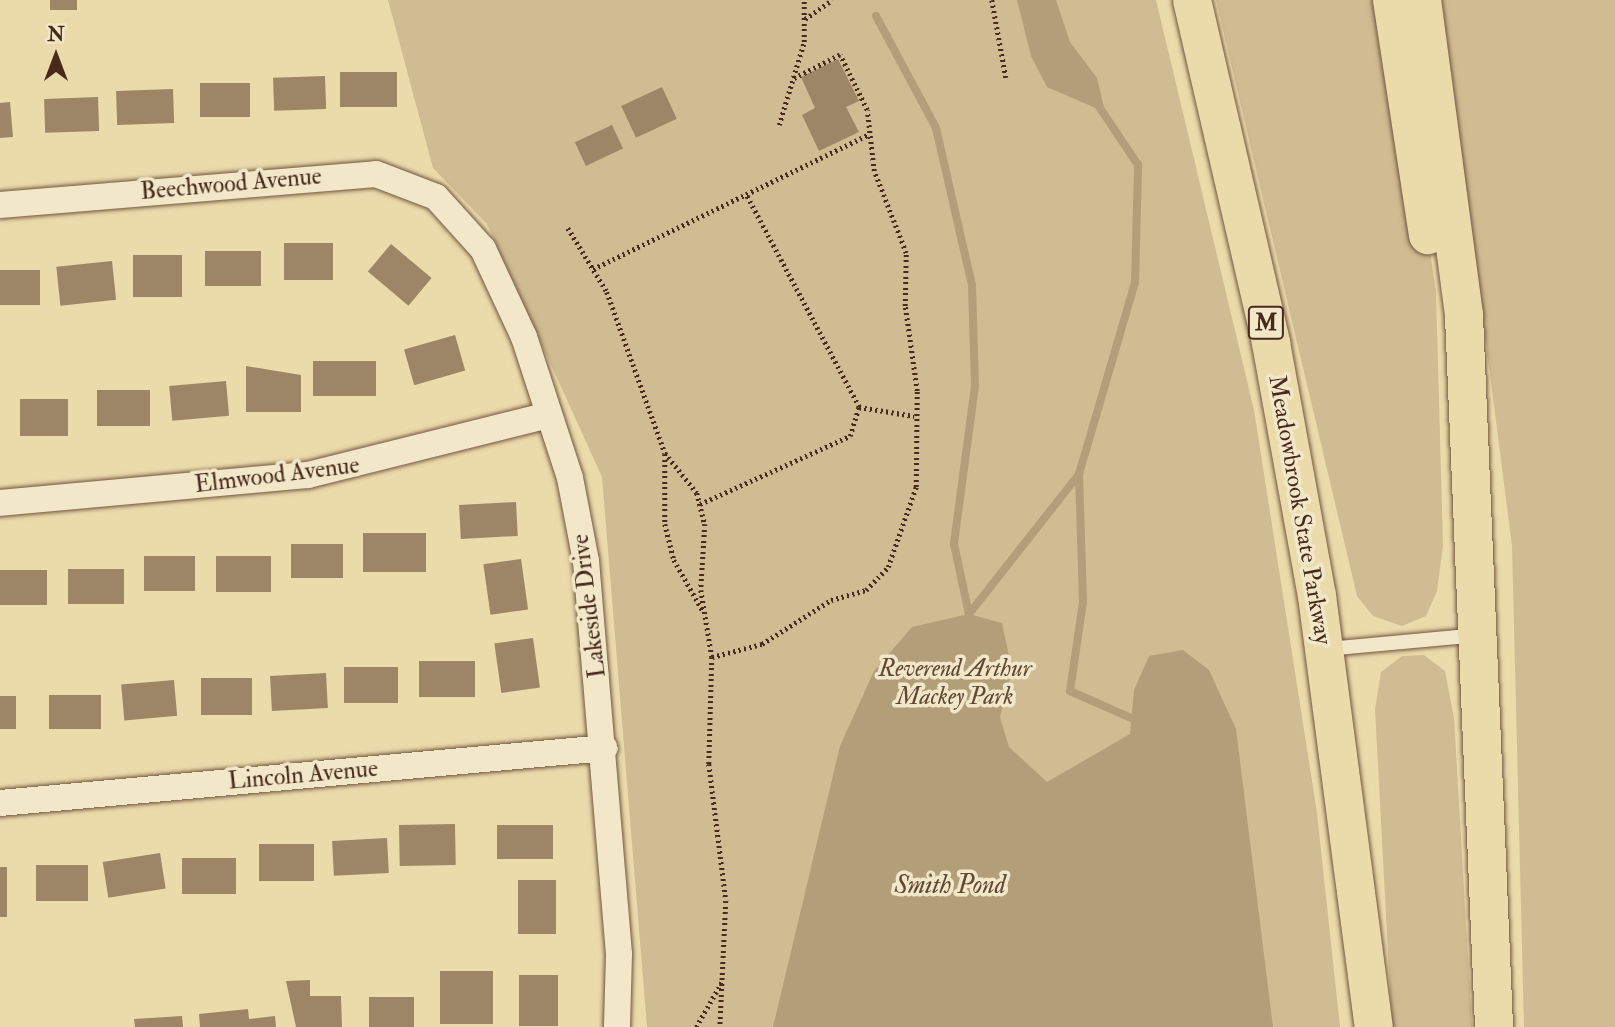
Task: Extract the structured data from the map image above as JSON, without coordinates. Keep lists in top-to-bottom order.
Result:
{
  "streets": {
    "highway": ["M", "Meadowbrook State Parkway"],
    "street": [
      "Beechwood Avenue",
      "Elmwood Avenue",
      "Lakeside Drive",
      "Lincoln Avenue"
    ]
  },
  "crossings": [
    ["Beechwood Avenue", "Lakeside Drive"],
    ["Elmwood Avenue", "Lakeside Drive"],
    ["Lakeside Drive", "Lincoln Avenue"]
  ],
  "water": ["Smith Pond"],
  "parks": ["Reverend Arthur Mackey Park"],
  "north": "top"
}
